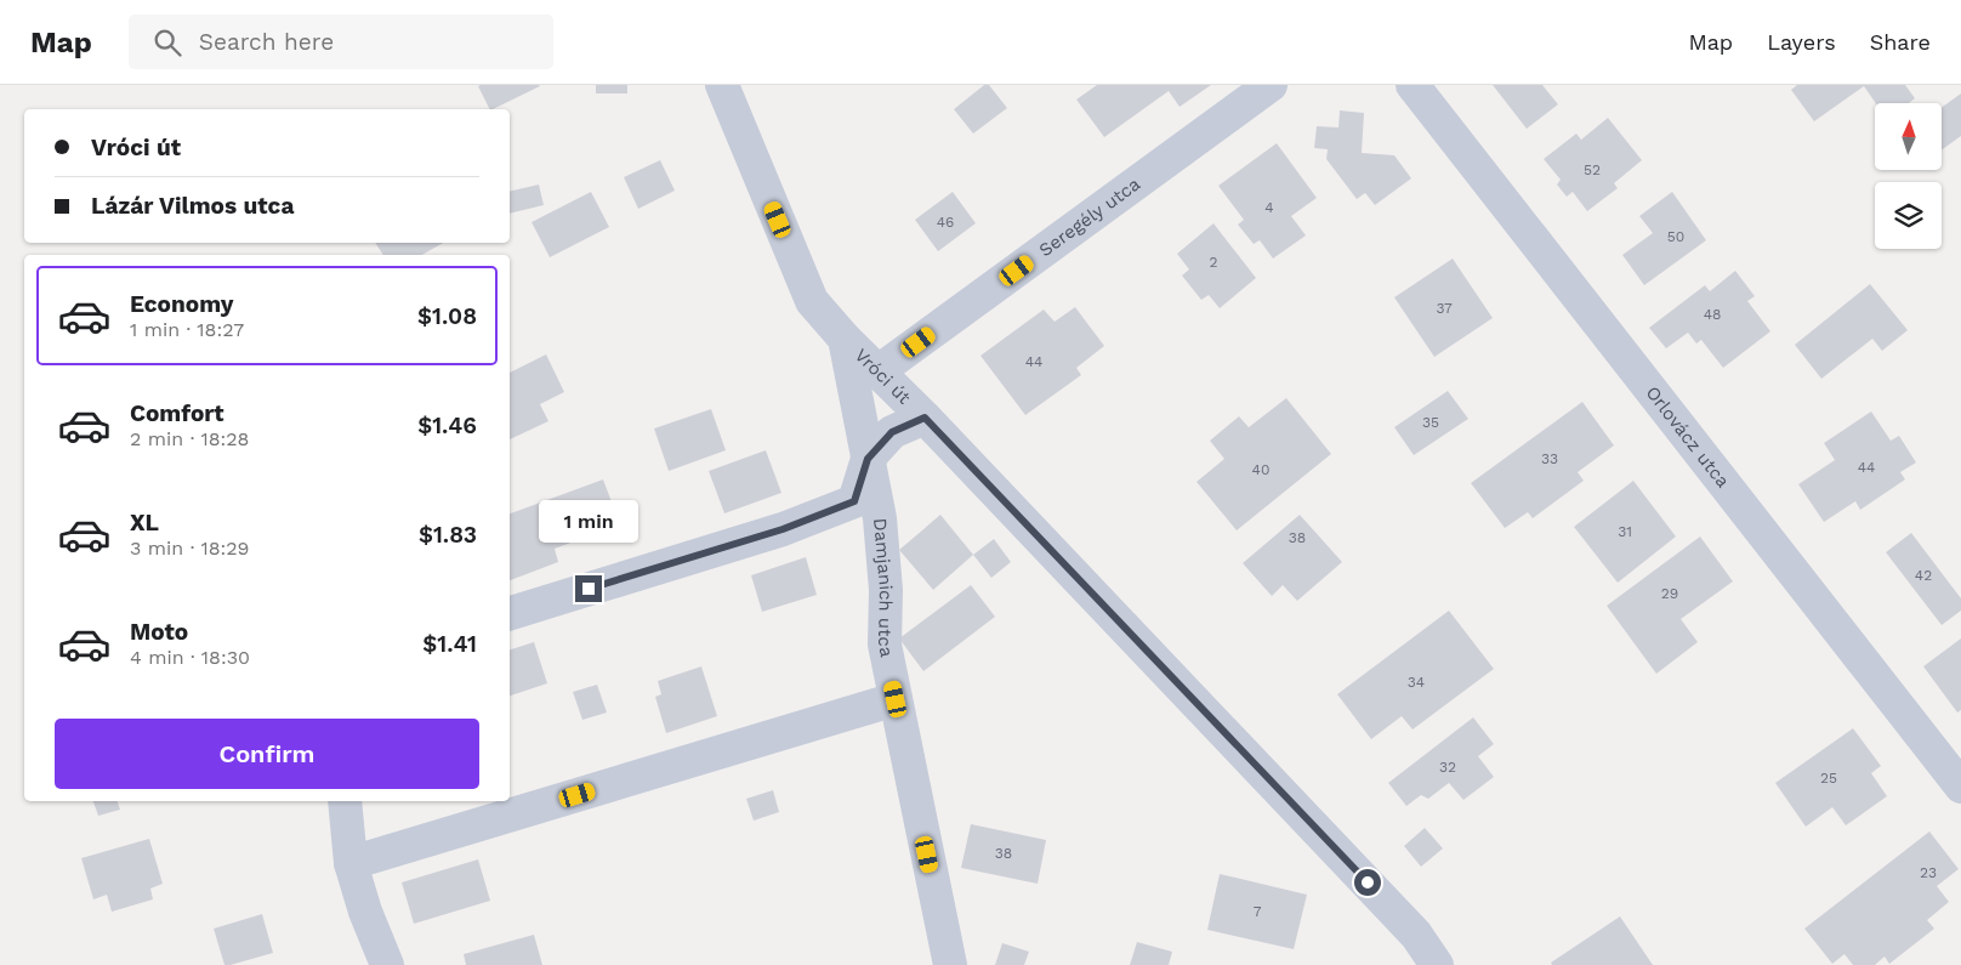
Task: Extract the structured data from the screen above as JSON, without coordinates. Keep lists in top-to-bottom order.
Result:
{
  "streets": {
    "street": [
      "Seregély utca",
      "Vróci út",
      "Orlovácz utca",
      "Damjanich utca"
    ]
  },
  "crossings": [
    ["Seregély utca", "Vróci út"],
    ["Vróci út", "Damjanich utca"]
  ],
  "house_numbers": [
    "52",
    "4",
    "46",
    "50",
    "2",
    "37",
    "48",
    "44",
    "35",
    "33",
    "44",
    "40",
    "31",
    "38",
    "42",
    "29",
    "34",
    "32",
    "25",
    "38",
    "23",
    "7"
  ],
  "north": "top",
  "page": {
    "header": "Map",
    "search": "Search here",
    "nav": ["Map", "Layers", "Share"],
    "banner": ["Vróci út", "Lázár Vilmos utca"],
    "list": [
      {
        "name": "Economy",
        "note": "1 min · 18:27",
        "value": "$1.08"
      },
      {
        "name": "Comfort",
        "note": "2 min · 18:28",
        "value": "$1.46"
      },
      {
        "name": "XL",
        "note": "3 min · 18:29",
        "value": "$1.83"
      },
      {
        "name": "Moto",
        "note": "4 min · 18:30",
        "value": "$1.41"
      }
    ],
    "bubble": "1 min",
    "buttons": "Confirm"
  }
}
